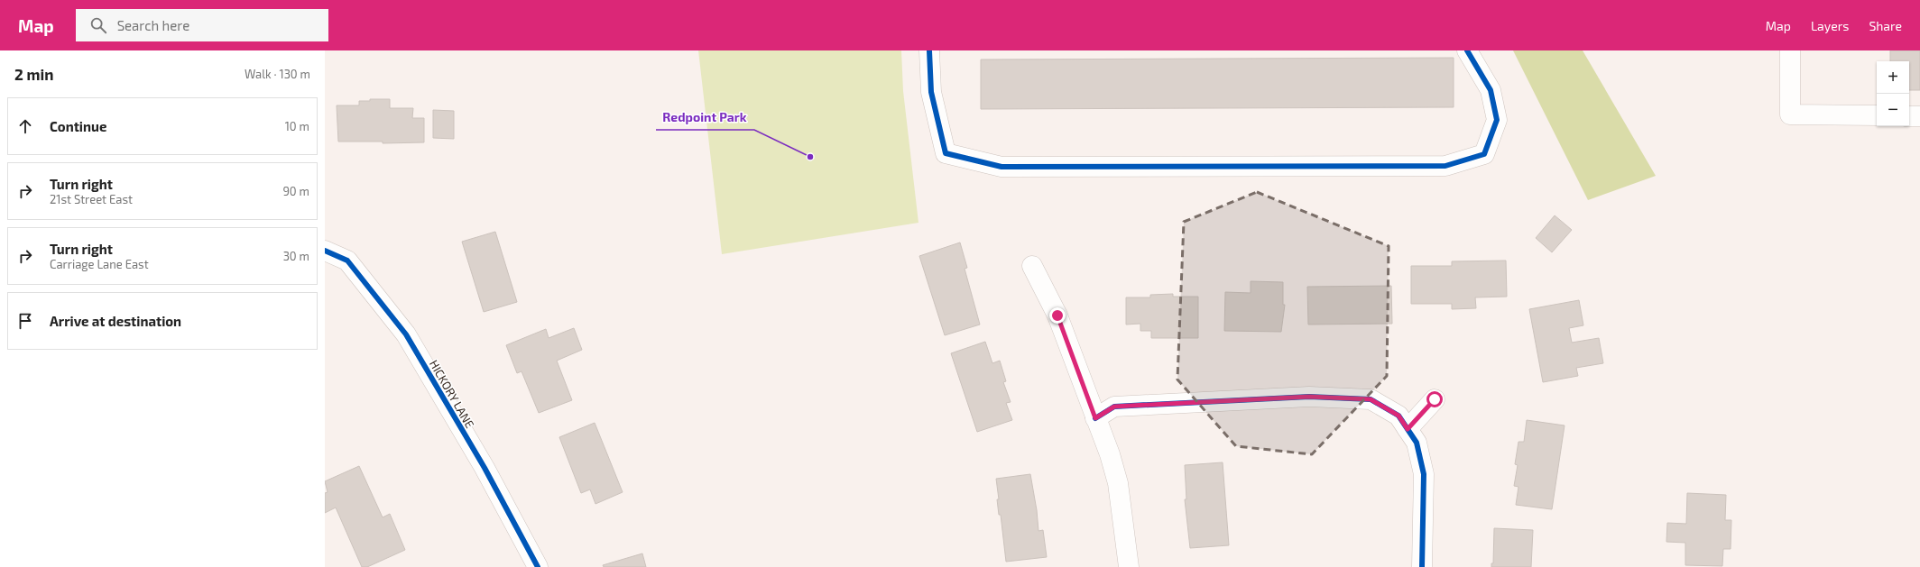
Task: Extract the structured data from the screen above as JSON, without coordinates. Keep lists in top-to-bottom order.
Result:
{
  "streets": {
    "street": ["HICKORY LANE"]
  },
  "places": ["Redpoint Park"],
  "page": {
    "header": "Map",
    "search": "Search here",
    "nav": ["Map", "Layers", "Share"],
    "heading": ["2 min", "Walk · 130 m"],
    "map_buttons": ["+", "−"],
    "list": [
      ["Continue", "10 m"],
      ["Turn right", "21st Street East", "90 m"],
      ["Turn right", "Carriage Lane East", "30 m"],
      "Arrive at destination"
    ]
  }
}
